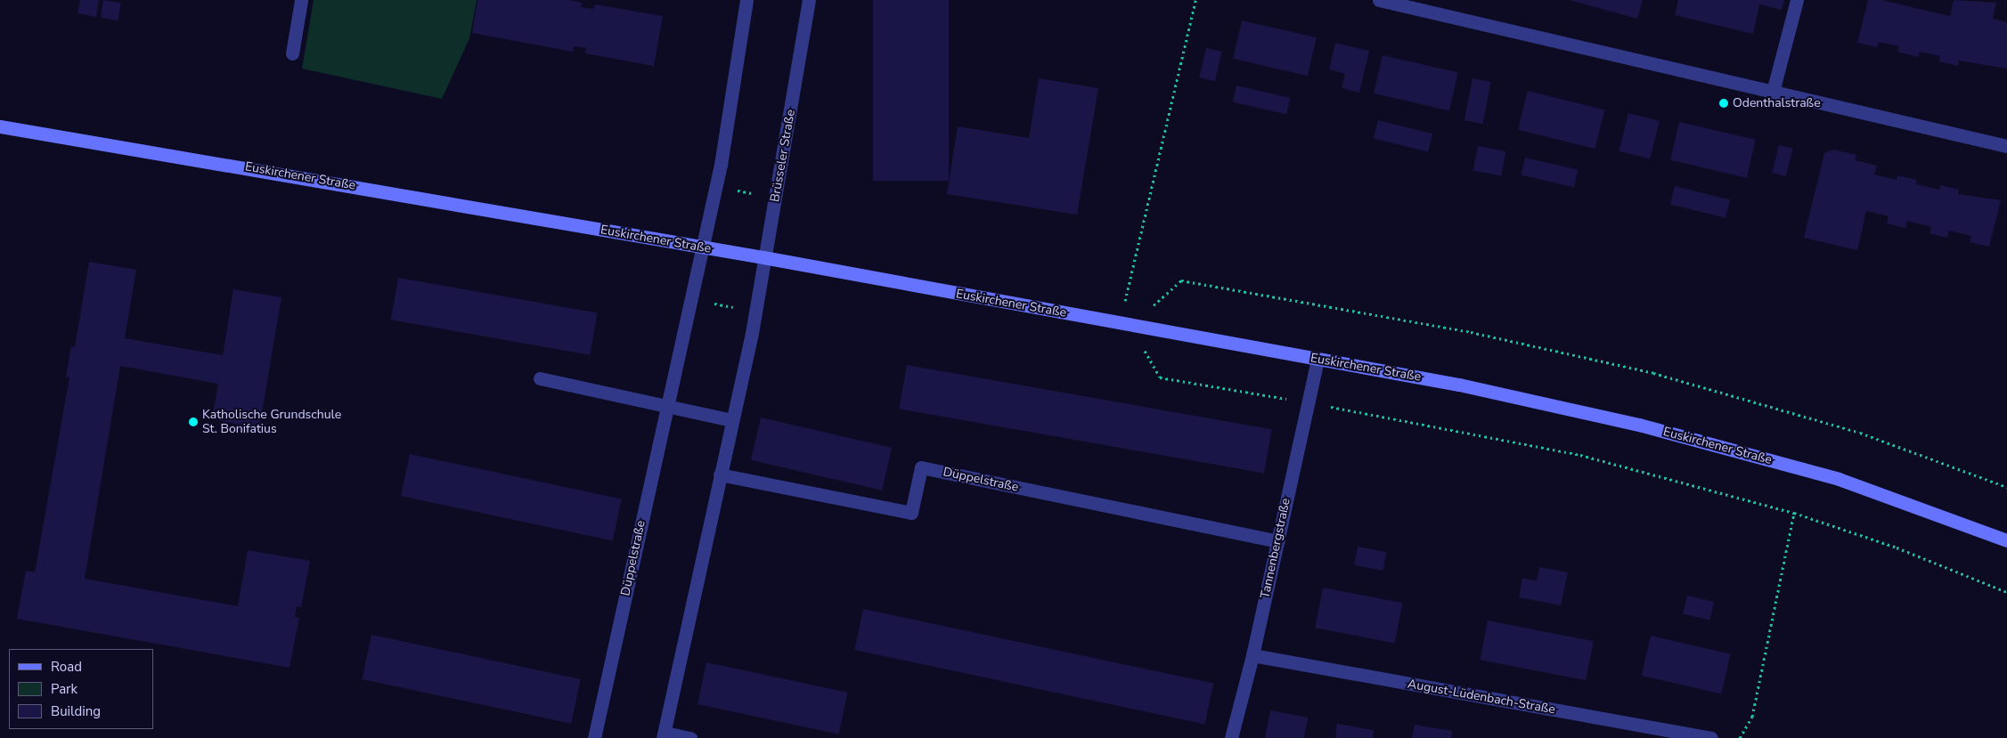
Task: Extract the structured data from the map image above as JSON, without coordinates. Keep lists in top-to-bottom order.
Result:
{
  "streets": {
    "street": [
      "Brüsseler Straße",
      "Euskirchener Straße",
      "Düppelstraße",
      "Tannenbergstraße",
      "August-Lüdenbach-Straße"
    ]
  },
  "crossings": [
    ["Brüsseler Straße", "Euskirchener Straße"],
    ["Euskirchener Straße", "Düppelstraße"],
    ["Euskirchener Straße", "Tannenbergstraße"],
    ["Düppelstraße", "Tannenbergstraße"],
    ["Tannenbergstraße", "August-Lüdenbach-Straße"]
  ],
  "places": ["Odenthalstraße", "Katholische Grundschule St. Bonifatius"],
  "legend": ["Road", "Park", "Building"]
}
